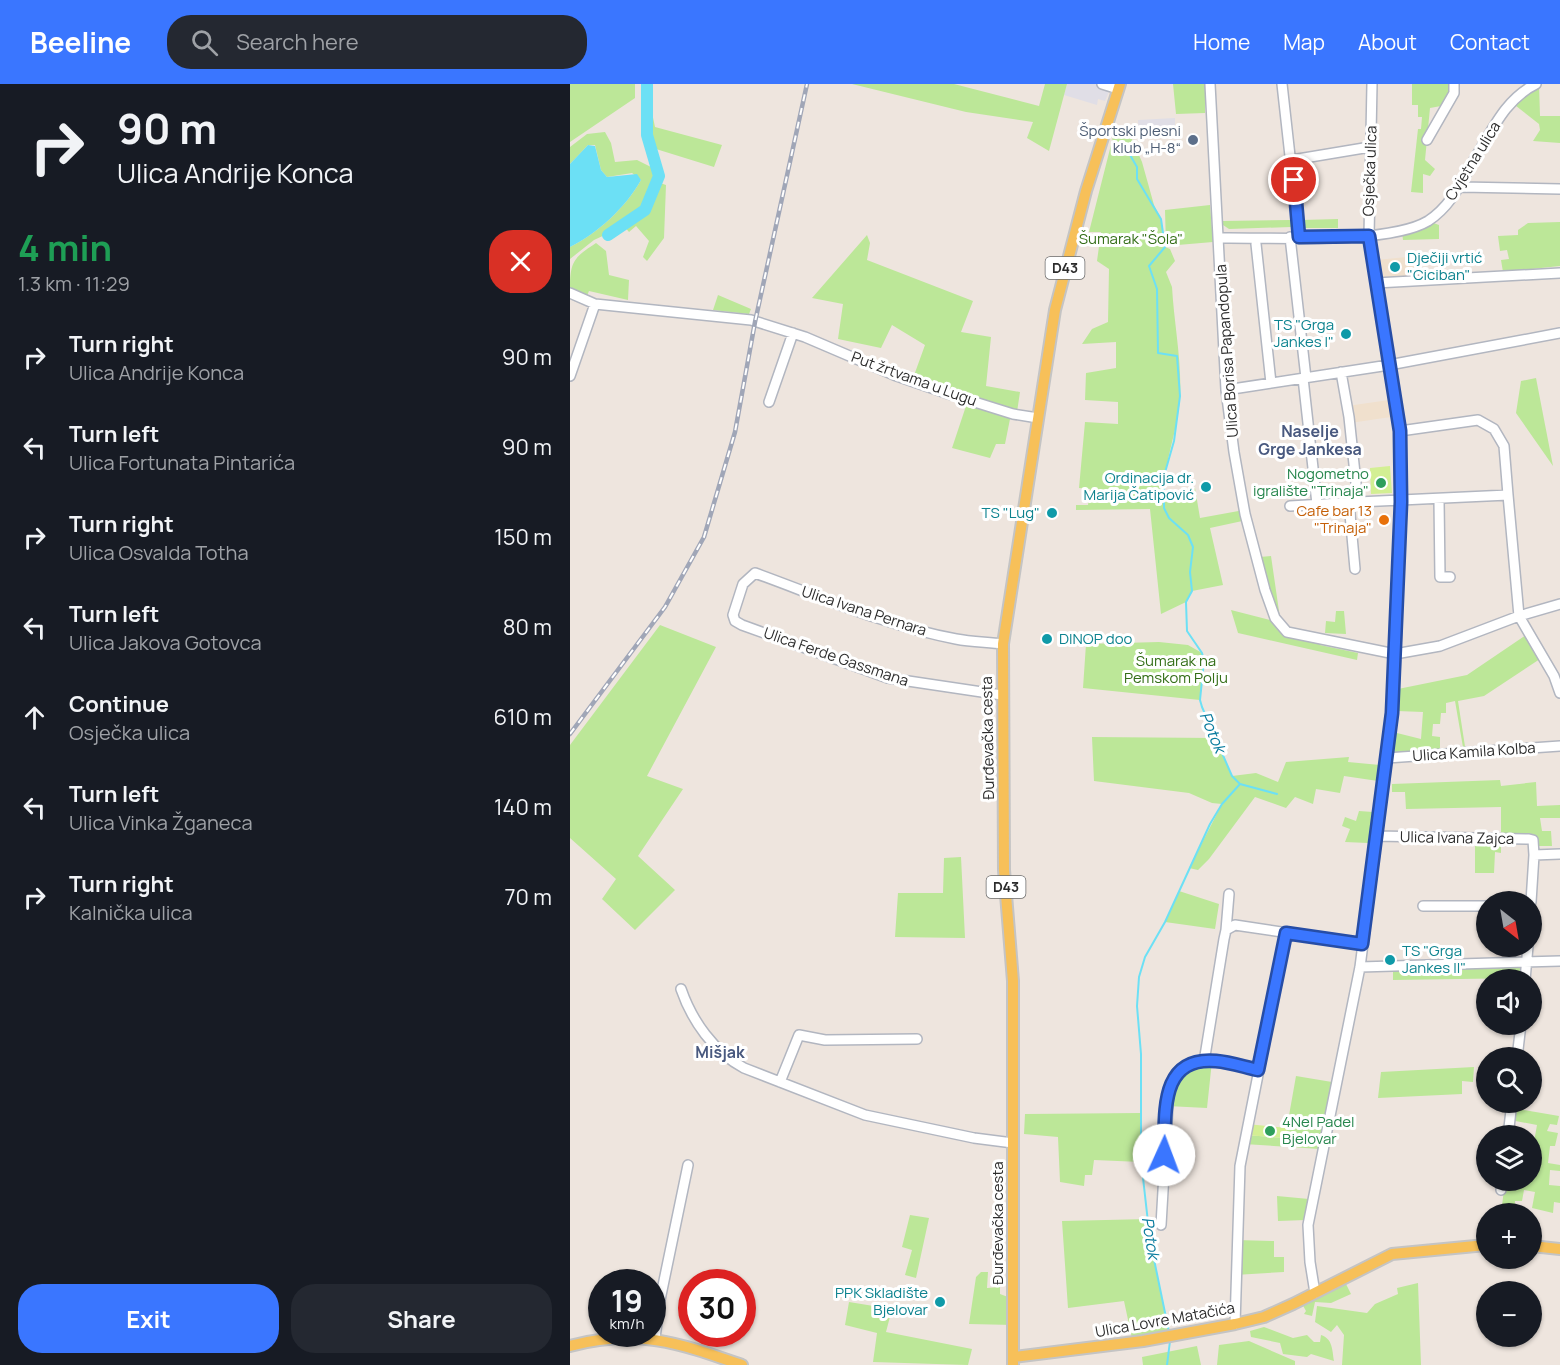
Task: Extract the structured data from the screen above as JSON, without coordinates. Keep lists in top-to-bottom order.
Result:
{
  "streets": {
    "main road": ["D43", "Đurđevačka cesta", "Ulica Lovre Matačića"],
    "street": [
      "Cvjetna ulica",
      "Osječka ulica",
      "Ulica Borisa Papandopula",
      "Put žrtvama u Lugu",
      "Ulica Ivana Pernara",
      "Ulica Ferde Gassmana",
      "Ulica Kamila Kolba",
      "Ulica Ivana Zajca"
    ]
  },
  "crossings": [
    ["Cvjetna ulica", "Osječka ulica"],
    ["Cvjetna ulica", "Ulica Borisa Papandopula"],
    ["Osječka ulica", "Ulica Borisa Papandopula"],
    ["Osječka ulica", "Ulica Kamila Kolba"],
    ["Osječka ulica", "Ulica Ivana Zajca"],
    ["Osječka ulica", "Ulica Lovre Matačića"],
    ["Put žrtvama u Lugu", "Đurđevačka cesta"],
    ["Ulica Ivana Pernara", "Ulica Ferde Gassmana"],
    ["Ulica Ivana Pernara", "Đurđevačka cesta"],
    ["Ulica Ferde Gassmana", "Đurđevačka cesta"],
    ["Đurđevačka cesta", "Ulica Lovre Matačića"]
  ],
  "districts": ["Naselje Grge Jankesa", "Mišjak"],
  "water": ["Potok"],
  "parks": ["Šumarak \"Šola\"", "Šumarak na Pemskom Polju"],
  "places": [
    "Športski plesni klub „H-8“",
    "Dječiji vrtić \"Ciciban\"",
    "TS \"Grga Jankes I\"",
    "Nogometno igralište \"Trinaja\"",
    "Ordinacija dr. Marija Čatipović",
    "TS \"Lug\"",
    "Cafe bar 13 \"Trinaja\"",
    "DINOP doo",
    "TS \"Grga Jankes II\"",
    "4Nel Padel Bjelovar",
    "PPK Skladište Bjelovar"
  ],
  "north": "bottom right",
  "page": {
    "header": "Beeline",
    "search": "Search here",
    "nav": [
      "Home",
      "Map",
      "About",
      "Contact"
    ],
    "turn": ["90 m", "Ulica Andrije Konca"],
    "heading": ["4 min", "1.3 km · 11:29"],
    "list": [
      {
        "name": "Turn right",
        "note": "Ulica Andrije Konca",
        "value": "90 m"
      },
      {
        "name": "Turn left",
        "note": "Ulica Fortunata Pintarića",
        "value": "90 m"
      },
      {
        "name": "Turn right",
        "note": "Ulica Osvalda Totha",
        "value": "150 m"
      },
      {
        "name": "Turn left",
        "note": "Ulica Jakova Gotovca",
        "value": "80 m"
      },
      {
        "name": "Continue",
        "note": "Osječka ulica",
        "value": "610 m"
      },
      {
        "name": "Turn left",
        "note": "Ulica Vinka Žganeca",
        "value": "140 m"
      },
      {
        "name": "Turn right",
        "note": "Kalnička ulica",
        "value": "70 m"
      }
    ],
    "map_buttons": ["+", "−"],
    "speed": "19 km/h",
    "limit": "30",
    "buttons": ["Exit", "Share"]
  }
}
